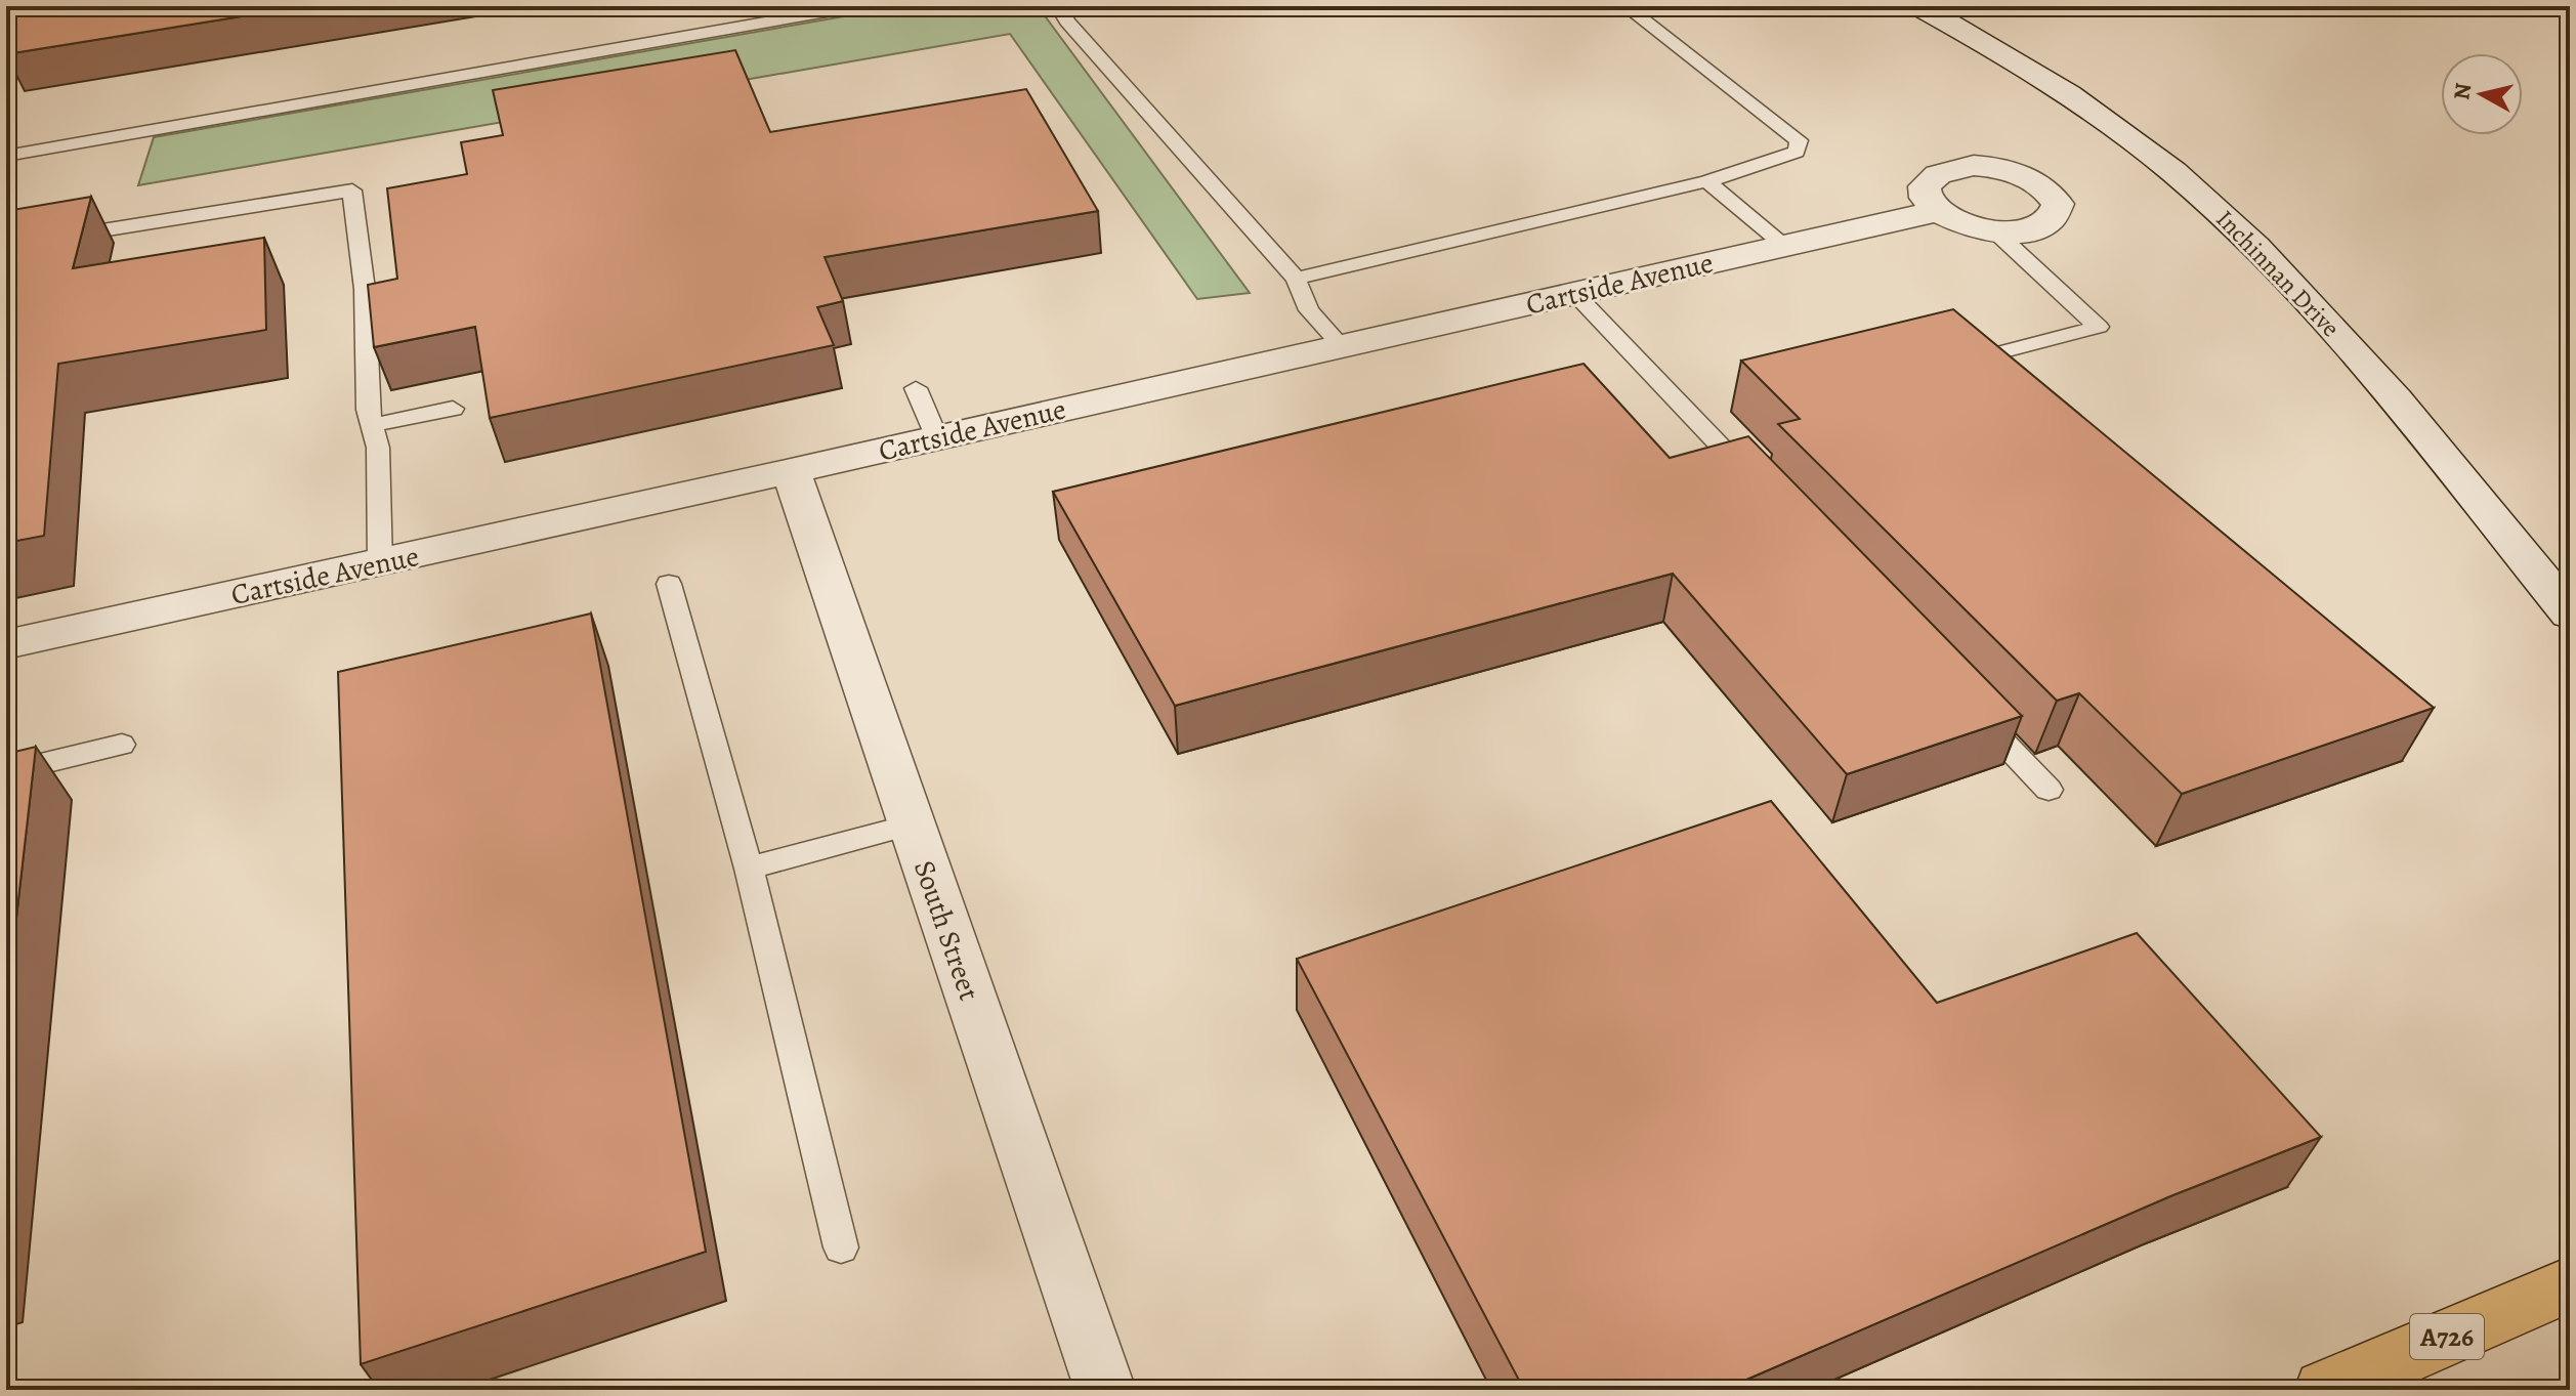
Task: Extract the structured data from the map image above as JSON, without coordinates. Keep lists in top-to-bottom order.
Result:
{
  "streets": {
    "main road": ["A726"],
    "street": ["Inchinnan Drive", "Cartside Avenue", "South Street"]
  },
  "crossings": [
    ["Cartside Avenue", "South Street"]
  ],
  "north": "left"
}
